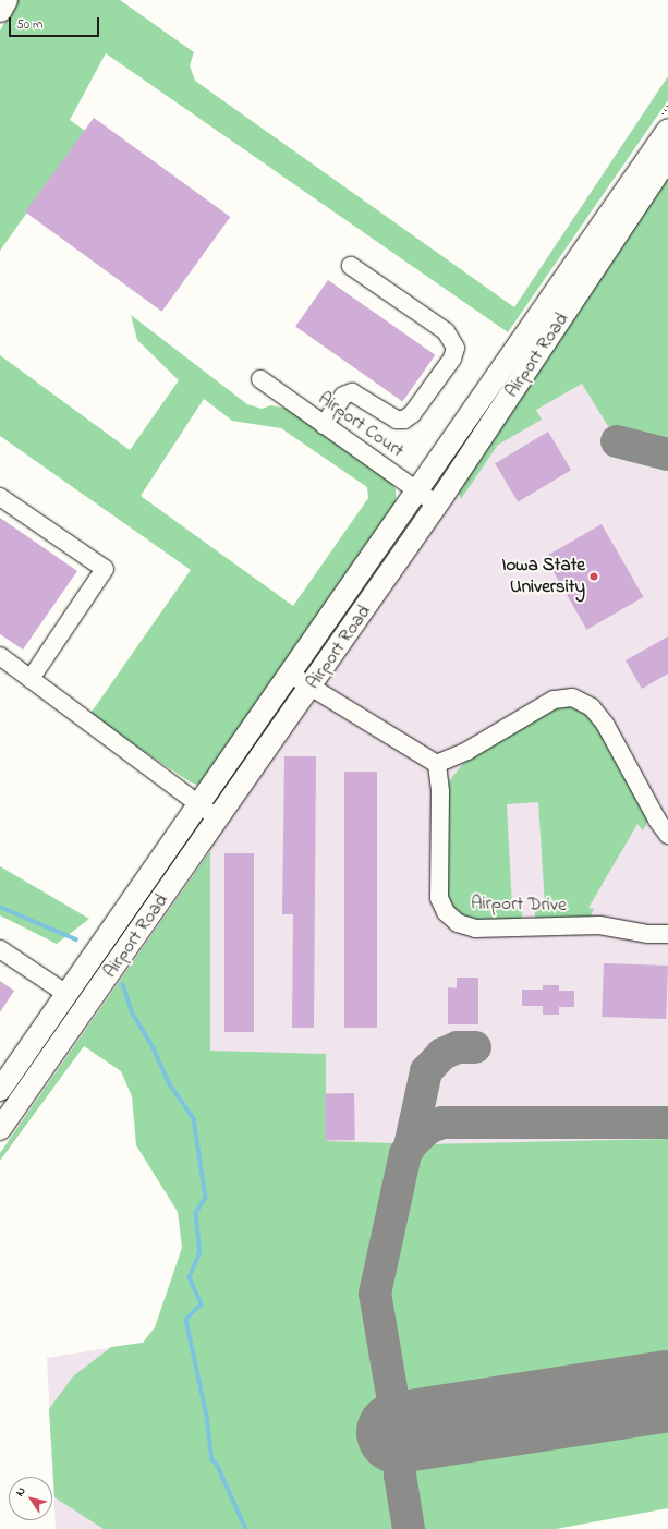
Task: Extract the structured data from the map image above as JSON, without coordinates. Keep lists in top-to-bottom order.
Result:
{
  "streets": {
    "main road": ["Airport Road"],
    "street": ["Airport Court", "Airport Drive"]
  },
  "crossings": [
    ["Airport Road", "Airport Court"]
  ],
  "places": ["Iowa State University"],
  "scale_bar": "50 m",
  "north": "top left"
}
